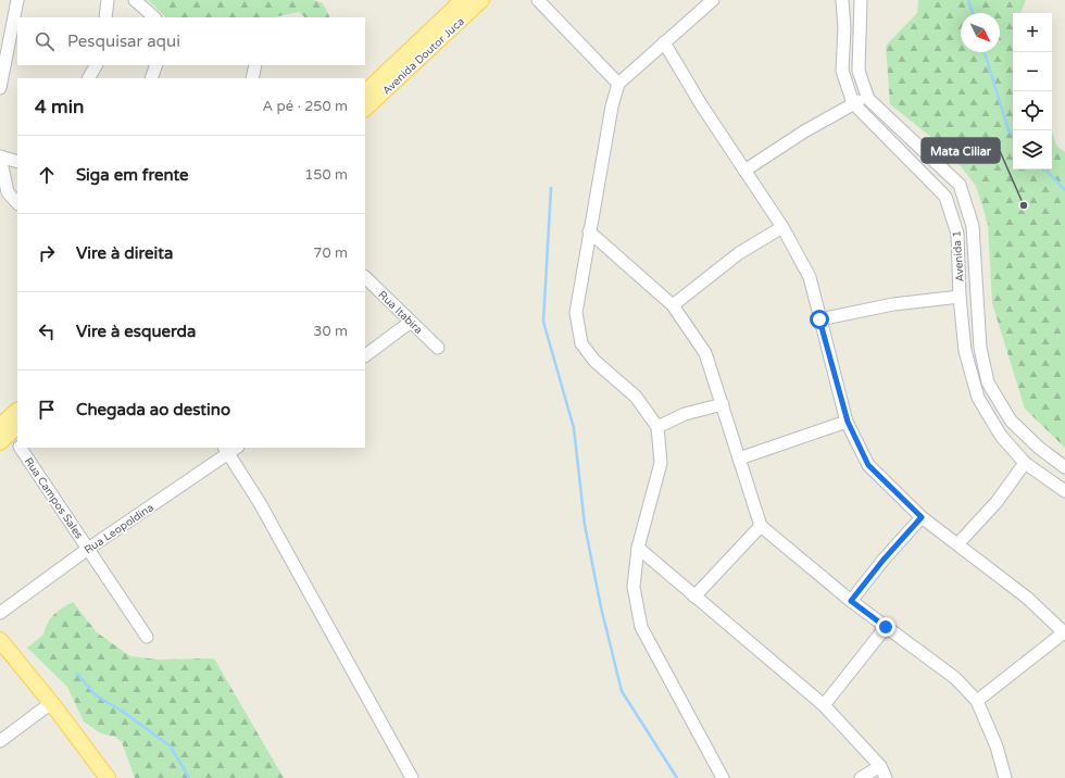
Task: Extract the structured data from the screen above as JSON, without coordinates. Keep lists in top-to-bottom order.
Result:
{
  "streets": {
    "main road": ["Avenida Doutor Juca"],
    "street": [
      "Avenida 1",
      "Rua Itabira",
      "Rua Campos Sales",
      "Rua Leopoldina"
    ]
  },
  "crossings": [
    ["Rua Campos Sales", "Rua Leopoldina"]
  ],
  "places": ["Mata Ciliar"],
  "north": "bottom right",
  "page": {
    "map_buttons": ["+", "−"],
    "search": "Pesquisar aqui",
    "heading": ["4 min", "A pé · 250 m"],
    "list": [
      ["Siga em frente", "150 m"],
      ["Vire à direita", "70 m"],
      ["Vire à esquerda", "30 m"],
      "Chegada ao destino"
    ]
  }
}
